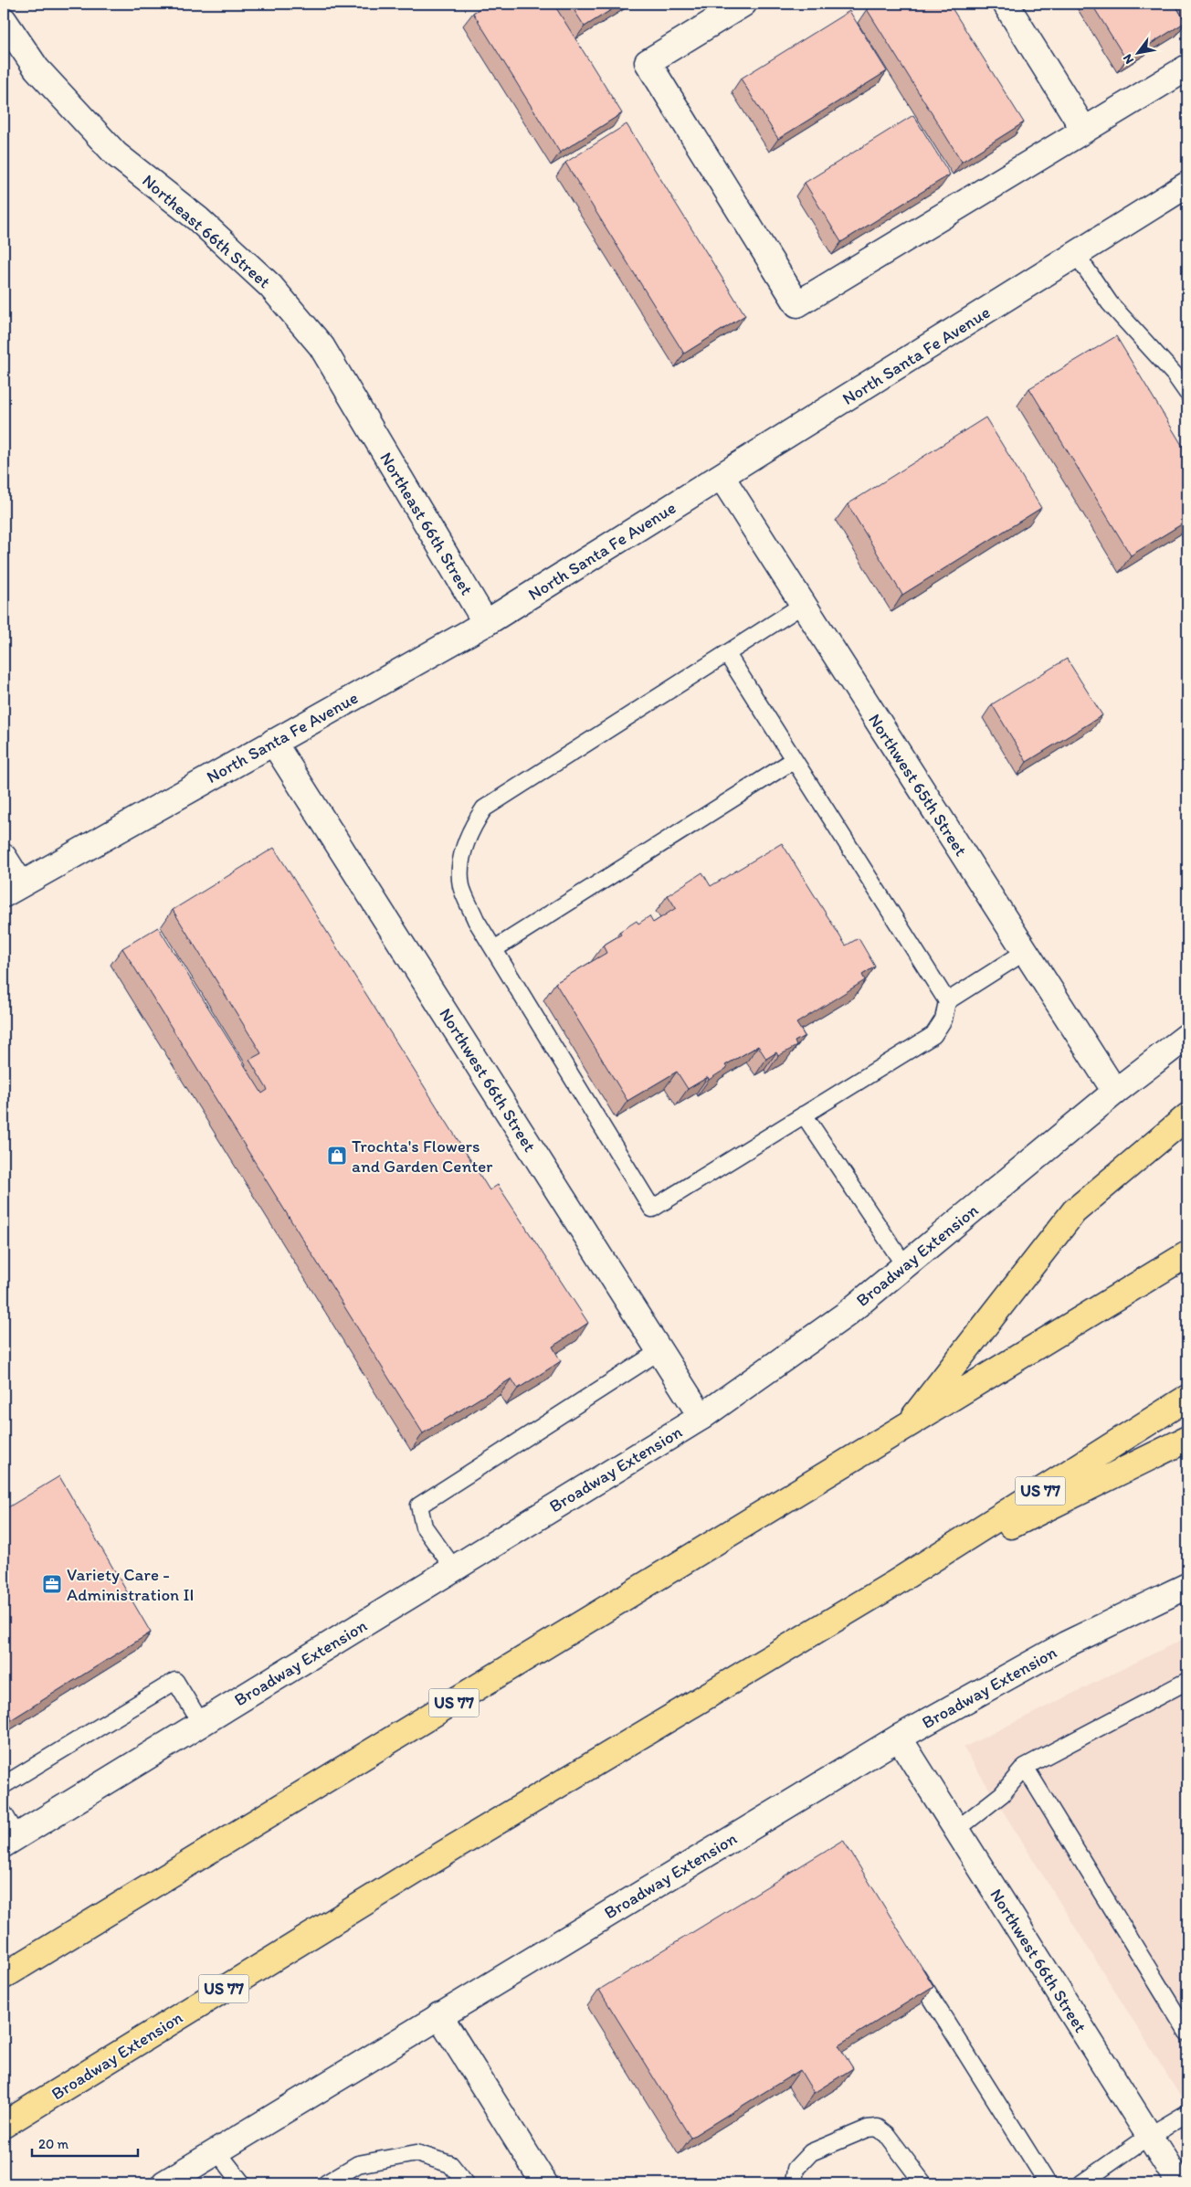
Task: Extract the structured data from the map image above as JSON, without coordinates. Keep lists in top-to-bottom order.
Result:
{
  "streets": {
    "highway": ["Broadway Extension", "US 77"],
    "street": [
      "Northeast 66th Street",
      "North Santa Fe Avenue",
      "Northwest 65th Street",
      "Northwest 66th Street"
    ]
  },
  "crossings": [
    ["Northeast 66th Street", "North Santa Fe Avenue"],
    ["North Santa Fe Avenue", "Northwest 65th Street"],
    ["North Santa Fe Avenue", "Northwest 66th Street"],
    ["Northwest 65th Street", "Broadway Extension"],
    ["Northwest 66th Street", "Broadway Extension"]
  ],
  "places": {
    "shop": ["Trochta's Flowers and Garden Center"],
    "office": ["Variety Care - Administration II"]
  },
  "scale_bar": "20 m",
  "north": "bottom left"
}
